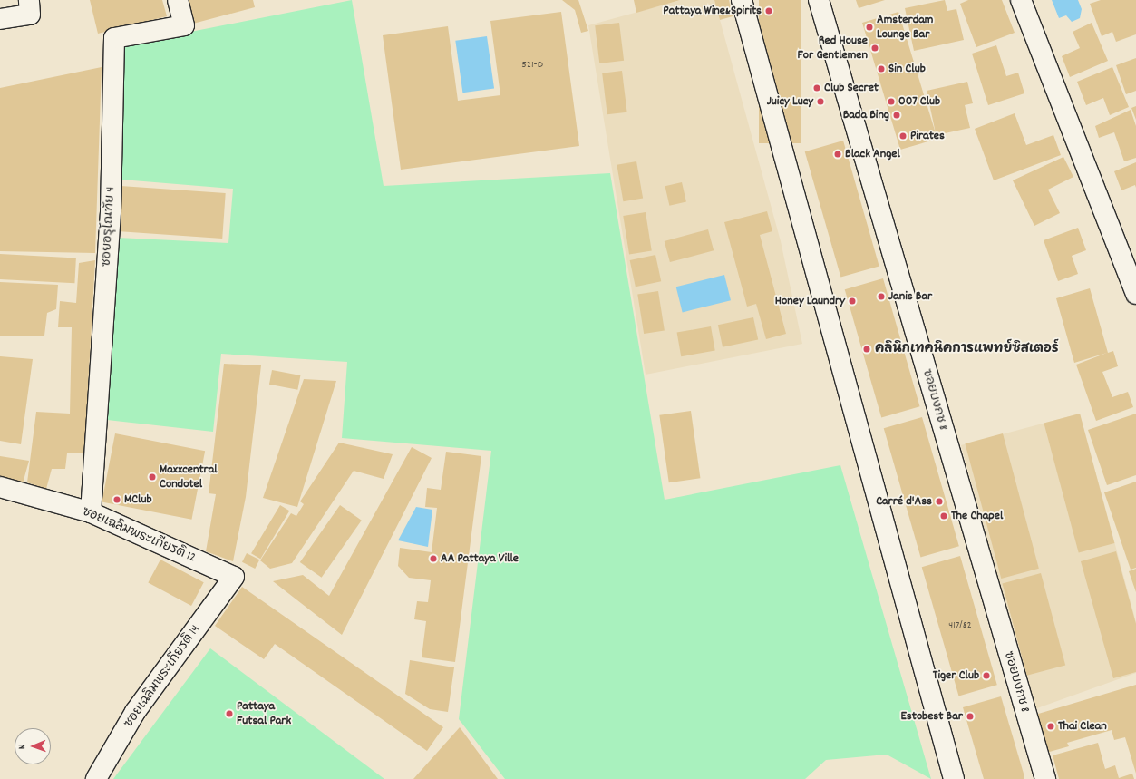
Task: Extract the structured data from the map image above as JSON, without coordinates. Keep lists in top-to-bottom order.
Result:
{
  "streets": {
    "street": [
      "ซอยอรุโณทัย 4",
      "ซอยบงกช 8",
      "ซอยเฉลิมพระเกียรติ 12",
      "ซอยเฉลิมพระเกียรติ 14"
    ]
  },
  "crossings": [
    ["ซอยอรุโณทัย 4", "ซอยเฉลิมพระเกียรติ 12"],
    ["ซอยเฉลิมพระเกียรติ 12", "ซอยเฉลิมพระเกียรติ 14"]
  ],
  "places": [
    "Pattaya Wine&Spirits",
    "Amsterdam Lounge Bar",
    "Red House For Gentlemen",
    "Sin Club",
    "Club Secret",
    "Juicy Lucy",
    "007 Club",
    "Bada Bing",
    "Pirates",
    "Black Angel",
    "Janis Bar",
    "Honey Laundry",
    "คลินิกเทคนิคการแพทย์ซิสเตอร์",
    "Maxxcentral Condotel",
    "MClub",
    "Carré d'Ass",
    "The Chapel",
    "AA Pattaya Ville",
    "Tiger Club",
    "Pattaya Futsal Park",
    "Estobest Bar",
    "Thai Clean"
  ],
  "house_numbers": ["521-D", "417/82"],
  "north": "left"
}
